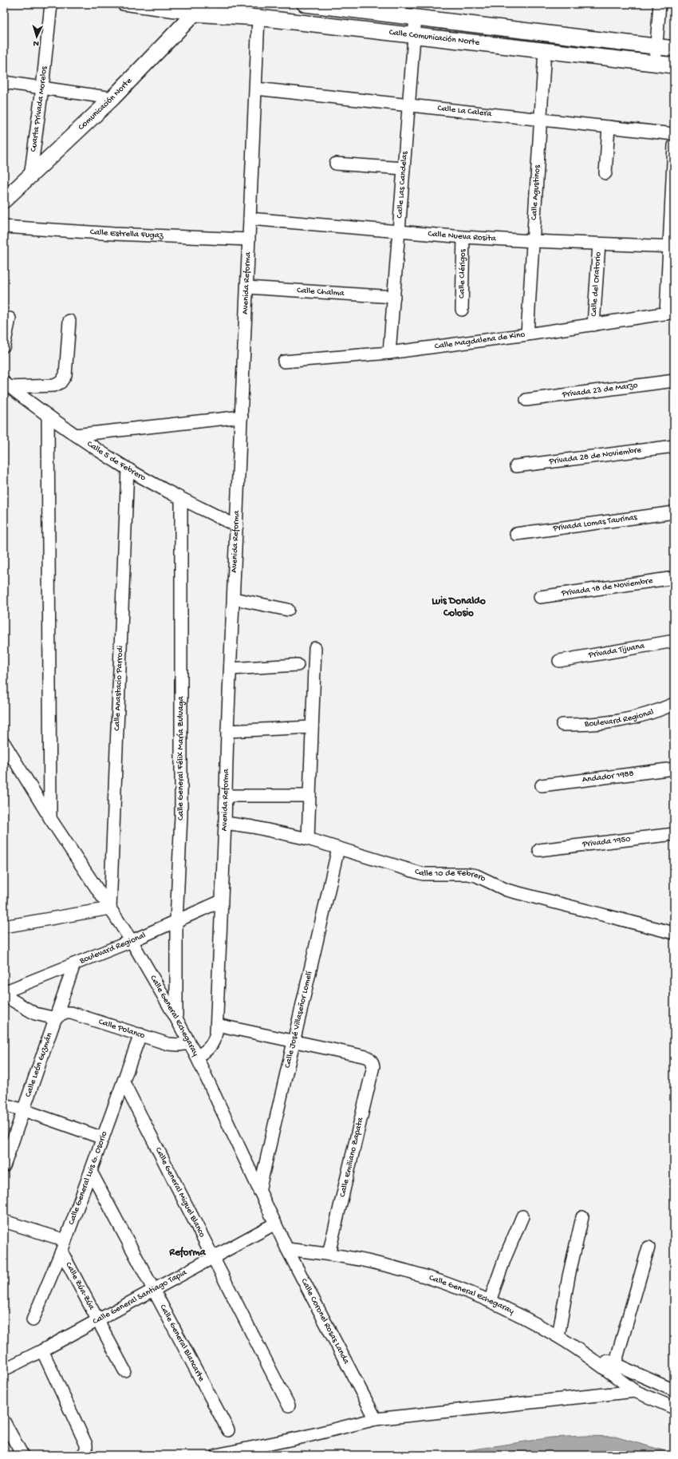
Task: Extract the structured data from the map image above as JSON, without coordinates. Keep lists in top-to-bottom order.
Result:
{
  "streets": {
    "street": [
      "Calle Comunicación Norte",
      "Comunicación Norte",
      "Cuarta Privada Morelos",
      "Calle La Calera",
      "Calle Las Candelas",
      "Calle Agustinos",
      "Calle Estrella Fugaz",
      "Calle Nueva Rosita",
      "Calle Clérigos",
      "Avenida Reforma",
      "Calle del Oratorio",
      "Calle Chalma",
      "Calle Magdalena de Kino",
      "Privada 23 de Marzo",
      "Privada 28 de Noviembre",
      "Calle 5 de Febrero",
      "Privada Lomas Taurinas",
      "Privada 18 de Noviembre",
      "Privada Tijuana",
      "Calle Anastacio Parrodi",
      "Boulevard Regional",
      "Calle General Félix María Zuluaga",
      "Andador 1988",
      "Privada 1950",
      "Calle 10 de Febrero",
      "Calle General Echegaray",
      "Calle José Villaseñor Lomelí",
      "Calle Polanco",
      "Calle León Guzmán",
      "Calle Emiliano Zapata",
      "Calle General Luis G. Osorio",
      "Calle General Miguel Blanco",
      "Calle Zúa-Zúa",
      "Calle General Santiago Tapia",
      "Calle Coronel Rosas Landa",
      "Calle General Blancarte"
    ]
  },
  "crossings": [
    ["Calle Comunicación Norte", "Comunicación Norte"],
    ["Calle Comunicación Norte", "Calle Las Candelas"],
    ["Calle Comunicación Norte", "Calle Agustinos"],
    ["Calle Comunicación Norte", "Avenida Reforma"],
    ["Comunicación Norte", "Cuarta Privada Morelos"],
    ["Calle La Calera", "Calle Las Candelas"],
    ["Calle La Calera", "Calle Agustinos"],
    ["Calle La Calera", "Avenida Reforma"],
    ["Calle Las Candelas", "Calle Nueva Rosita"],
    ["Calle Las Candelas", "Calle Chalma"],
    ["Calle Las Candelas", "Calle Magdalena de Kino"],
    ["Calle Agustinos", "Calle Nueva Rosita"],
    ["Calle Agustinos", "Calle Magdalena de Kino"],
    ["Calle Estrella Fugaz", "Avenida Reforma"],
    ["Calle Nueva Rosita", "Calle Clérigos"],
    ["Calle Nueva Rosita", "Avenida Reforma"],
    ["Calle Nueva Rosita", "Calle del Oratorio"],
    ["Avenida Reforma", "Calle Chalma"],
    ["Avenida Reforma", "Calle 5 de Febrero"],
    ["Avenida Reforma", "Boulevard Regional"],
    ["Avenida Reforma", "Calle 10 de Febrero"],
    ["Avenida Reforma", "Calle General Echegaray"],
    ["Calle del Oratorio", "Calle Magdalena de Kino"],
    ["Calle 5 de Febrero", "Calle Anastacio Parrodi"],
    ["Calle 5 de Febrero", "Calle General Félix María Zuluaga"],
    ["Calle Anastacio Parrodi", "Calle General Echegaray"],
    ["Boulevard Regional", "Calle General Félix María Zuluaga"],
    ["Boulevard Regional", "Calle General Echegaray"],
    ["Boulevard Regional", "Calle León Guzmán"],
    ["Calle General Félix María Zuluaga", "Calle General Echegaray"],
    ["Calle 10 de Febrero", "Calle José Villaseñor Lomelí"],
    ["Calle General Echegaray", "Calle José Villaseñor Lomelí"],
    ["Calle General Echegaray", "Calle Polanco"],
    ["Calle General Echegaray", "Calle Emiliano Zapata"],
    ["Calle General Echegaray", "Calle General Santiago Tapia"],
    ["Calle General Echegaray", "Calle Coronel Rosas Landa"],
    ["Calle José Villaseñor Lomelí", "Calle Emiliano Zapata"],
    ["Calle Polanco", "Calle León Guzmán"],
    ["Calle Polanco", "Calle General Luis G. Osorio"],
    ["Calle General Luis G. Osorio", "Calle General Miguel Blanco"],
    ["Calle General Luis G. Osorio", "Calle Zúa-Zúa"],
    ["Calle General Luis G. Osorio", "Calle General Blancarte"],
    ["Calle General Miguel Blanco", "Calle General Santiago Tapia"],
    ["Calle Zúa-Zúa", "Calle General Santiago Tapia"],
    ["Calle General Santiago Tapia", "Calle Coronel Rosas Landa"],
    ["Calle General Santiago Tapia", "Calle General Blancarte"]
  ],
  "districts": ["Luis Donaldo Colosio", "Reforma"],
  "north": "bottom"
}
